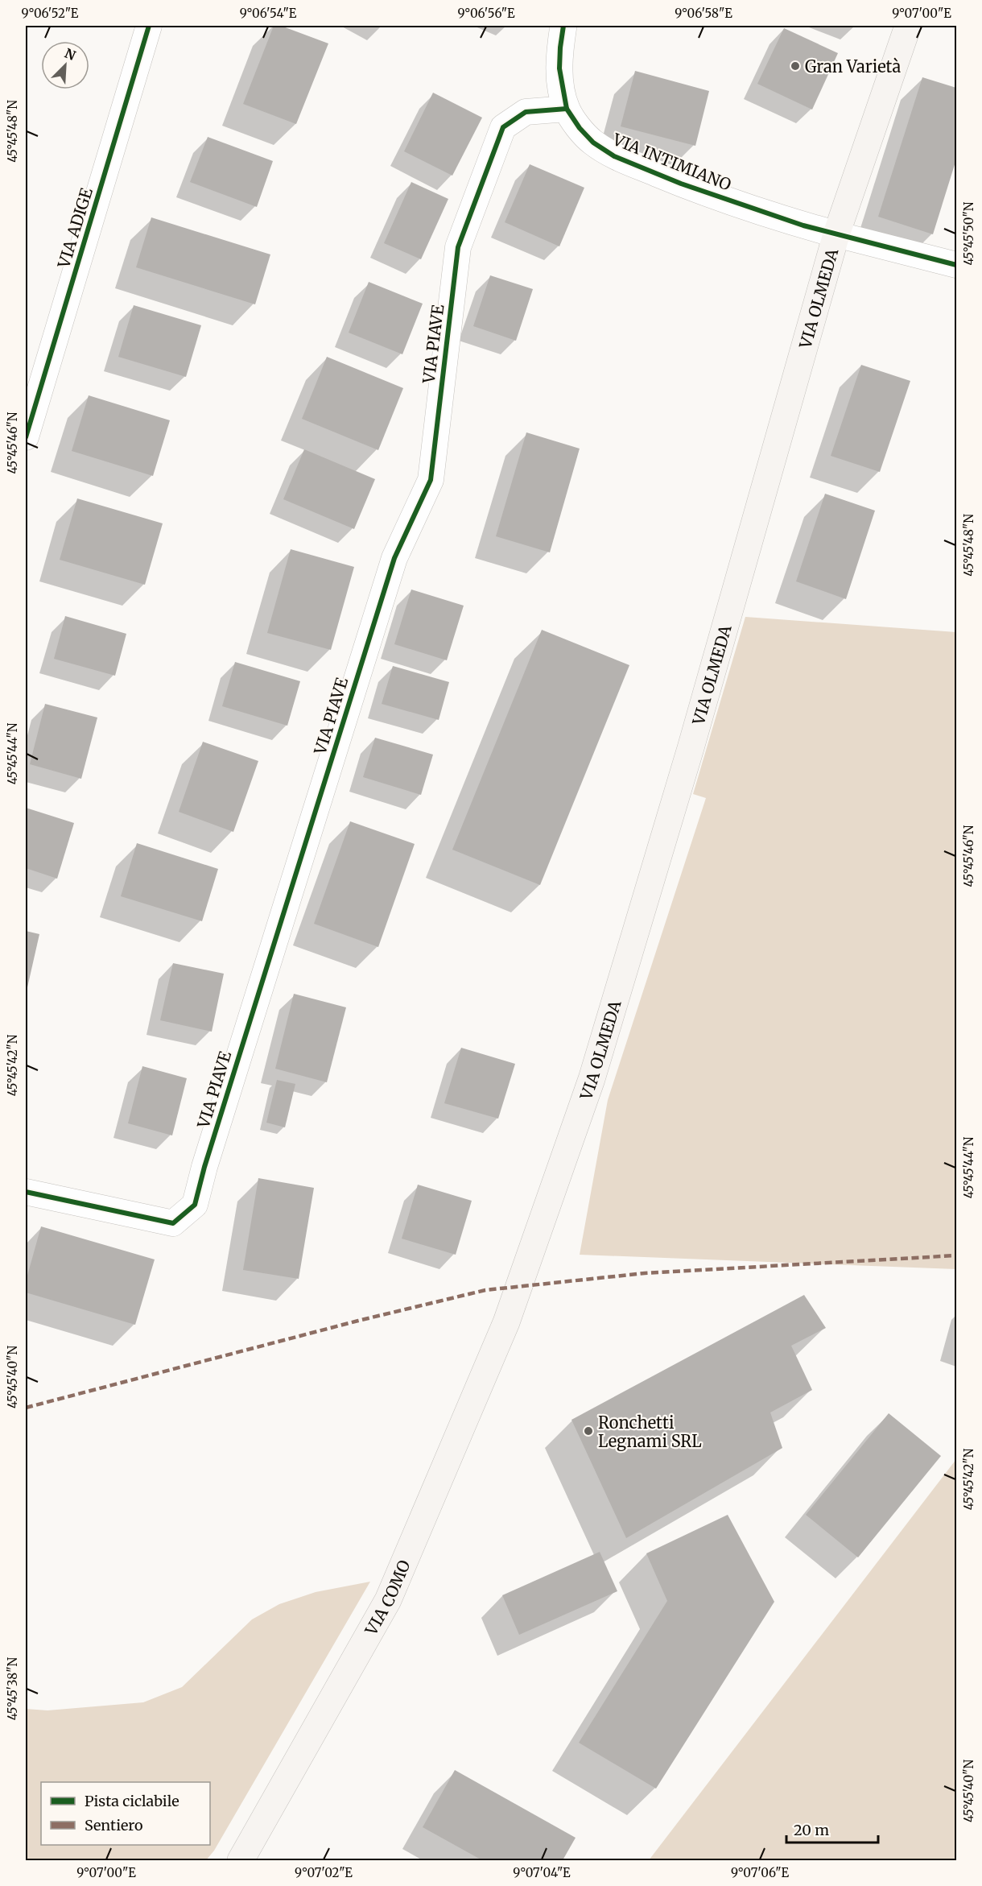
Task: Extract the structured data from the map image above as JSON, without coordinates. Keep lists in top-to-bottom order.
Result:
{
  "streets": {
    "main road": ["VIA OLMEDA", "VIA COMO"],
    "street": ["VIA INTIMIANO", "VIA ADIGE", "VIA PIAVE"]
  },
  "crossings": [
    ["VIA INTIMIANO", "VIA OLMEDA"],
    ["VIA INTIMIANO", "VIA PIAVE"],
    ["VIA OLMEDA", "VIA COMO"]
  ],
  "places": ["Gran Varietà", "Ronchetti Legnami SRL"],
  "legend": ["Pista ciclabile", "Sentiero"],
  "scale_bar": "20 m",
  "north": "top right",
  "coordinates": [
    "9°06'52\"E",
    "9°06'54\"E",
    "9°06'56\"E",
    "9°06'58\"E",
    "9°07'00\"E",
    "45°45'48\"N",
    "45°45'50\"N",
    "45°45'46\"N",
    "45°45'44\"N",
    "45°45'42\"N",
    "45°45'40\"N",
    "45°45'38\"N",
    "9°07'02\"E",
    "9°07'04\"E",
    "9°07'06\"E"
  ]
}
